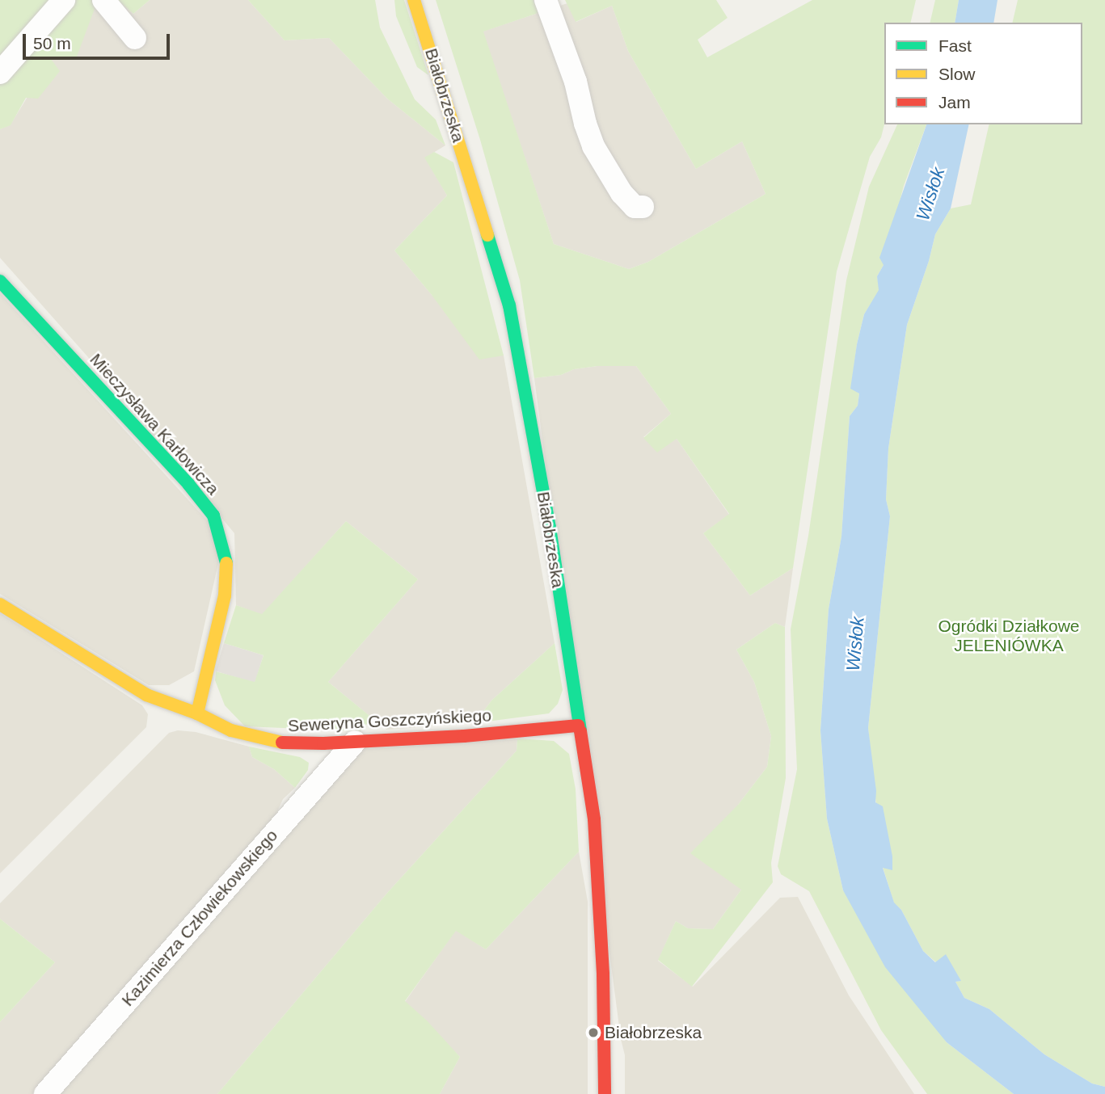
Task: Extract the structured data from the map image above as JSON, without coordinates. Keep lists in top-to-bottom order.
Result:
{
  "streets": {
    "street": [
      "Białobrzeska",
      "Mieczysława Karłowicza",
      "Seweryna Goszczyńskiego",
      "Kazimierza Człowiekowskiego"
    ]
  },
  "crossings": [
    ["Białobrzeska", "Seweryna Goszczyńskiego"],
    ["Mieczysława Karłowicza", "Seweryna Goszczyńskiego"],
    ["Seweryna Goszczyńskiego", "Kazimierza Człowiekowskiego"]
  ],
  "water": ["Wisłok"],
  "parks": ["Ogródki Działkowe JELENIÓWKA"],
  "places": ["Białobrzeska"],
  "legend": ["Fast", "Slow", "Jam"],
  "scale_bar": "50 m"
}
